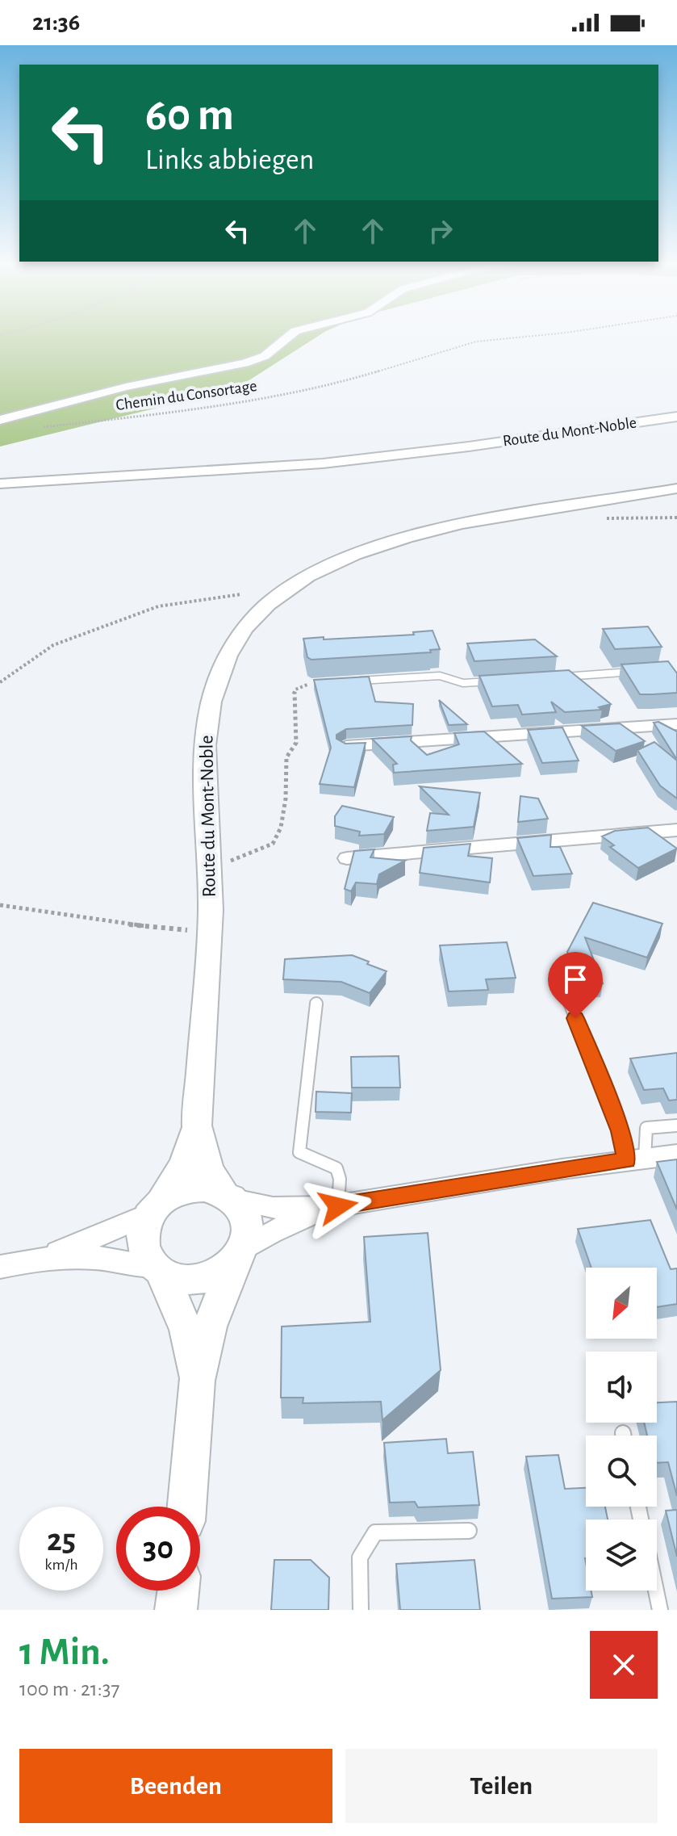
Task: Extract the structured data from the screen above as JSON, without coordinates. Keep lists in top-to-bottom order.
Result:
{
  "streets": {
    "street": ["Route du Mont-Noble"],
    "path": ["Chemin du Consortage"]
  },
  "north": "bottom left",
  "page": {
    "status": "21:36",
    "turn": ["60 m", "Links abbiegen"],
    "speed": "25 km/h",
    "limit": "30",
    "heading": ["1 Min.", "100 m · 21:37"],
    "buttons": ["Beenden", "Teilen"]
  }
}
